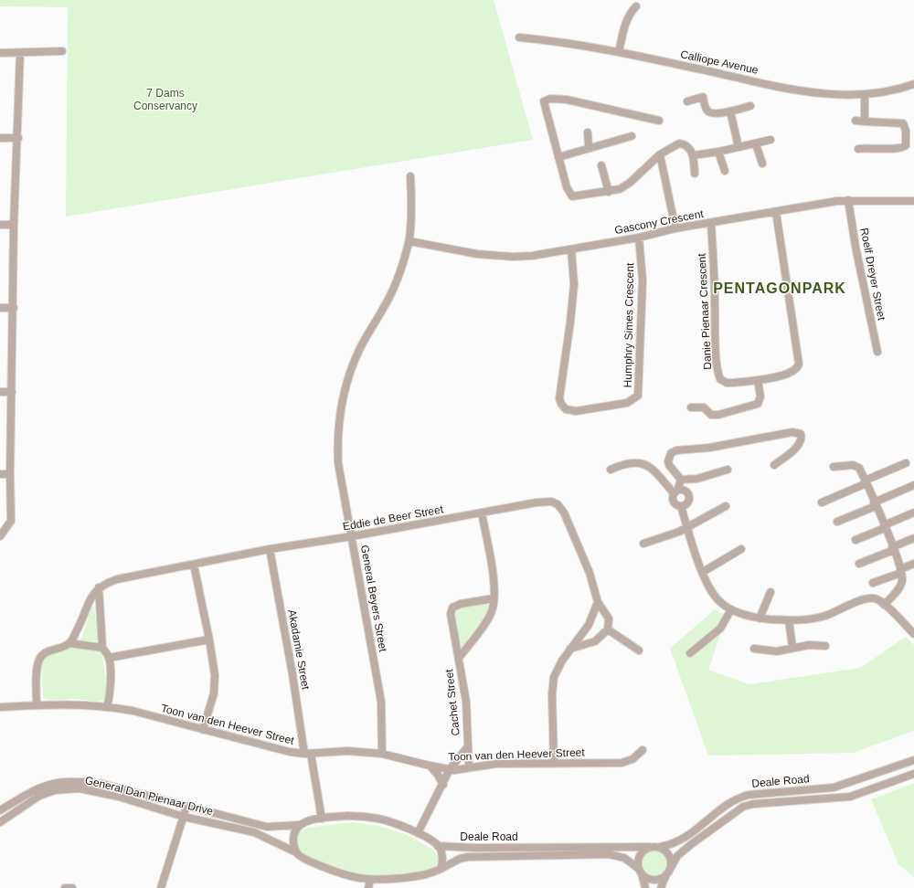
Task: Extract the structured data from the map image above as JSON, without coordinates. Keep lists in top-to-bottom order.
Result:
{
  "streets": {
    "street": [
      "Calliope Avenue",
      "Gascony Crescent",
      "Roelf Dreyer Street",
      "Danie Pienaar Crescent",
      "Humphry Simes Crescent",
      "Eddie de Beer Street",
      "General Beyers Street",
      "Akadamie Street",
      "Cachet Street",
      "Toon van den Heever Street",
      "Deale Road",
      "General Dan Pienaar Drive"
    ]
  },
  "crossings": [
    ["Gascony Crescent", "Roelf Dreyer Street"],
    ["Gascony Crescent", "Danie Pienaar Crescent"],
    ["Gascony Crescent", "Humphry Simes Crescent"],
    ["Gascony Crescent", "General Beyers Street"],
    ["Eddie de Beer Street", "General Beyers Street"],
    ["Eddie de Beer Street", "Akadamie Street"],
    ["Eddie de Beer Street", "Cachet Street"],
    ["General Beyers Street", "Toon van den Heever Street"],
    ["Akadamie Street", "Toon van den Heever Street"],
    ["Akadamie Street", "General Dan Pienaar Drive"],
    ["Cachet Street", "Toon van den Heever Street"],
    ["Deale Road", "General Dan Pienaar Drive"]
  ],
  "districts": ["PENTAGONPARK"],
  "parks": ["7 Dams Conservancy"]
}
